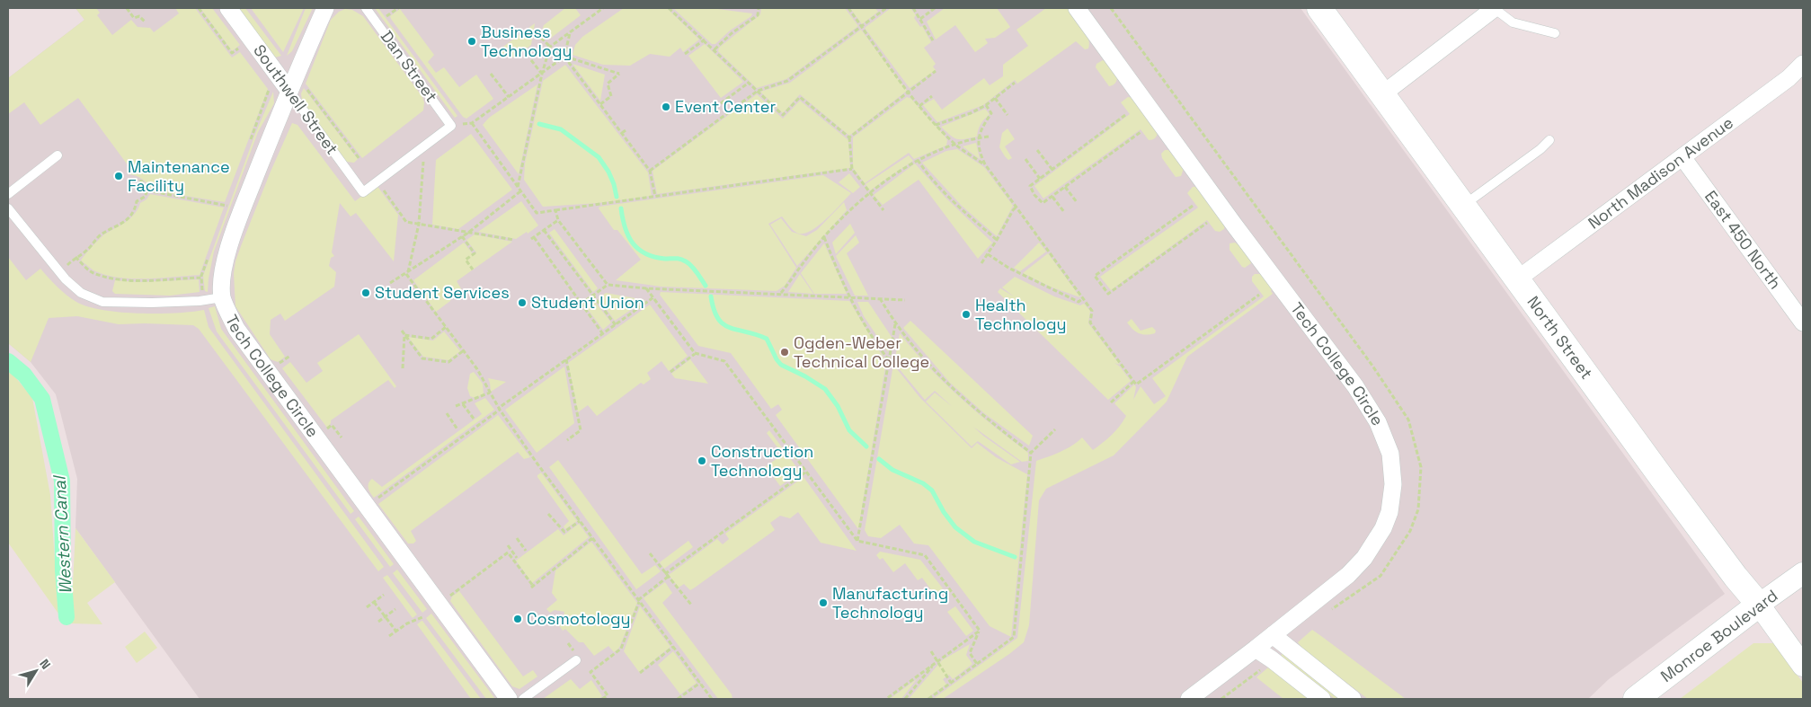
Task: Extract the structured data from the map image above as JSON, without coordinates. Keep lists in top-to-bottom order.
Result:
{
  "streets": {
    "main road": ["North Street", "Monroe Boulevard"],
    "street": [
      "Southwell Street",
      "North Madison Avenue",
      "East 450 North",
      "Tech College Circle"
    ],
    "lane": ["Dan Street"]
  },
  "crossings": [
    ["Southwell Street", "Tech College Circle"],
    ["North Madison Avenue", "East 450 North"],
    ["North Madison Avenue", "North Street"],
    ["North Street", "Monroe Boulevard"]
  ],
  "water": ["Western Canal"],
  "places": [
    "Business Technology",
    "Event Center",
    "Maintenance Facility",
    "Student Services",
    "Student Union",
    "Health Technology",
    "Ogden-Weber Technical College",
    "Construction Technology",
    "Manufacturing Technology",
    "Cosmotology"
  ],
  "north": "top right"
}
